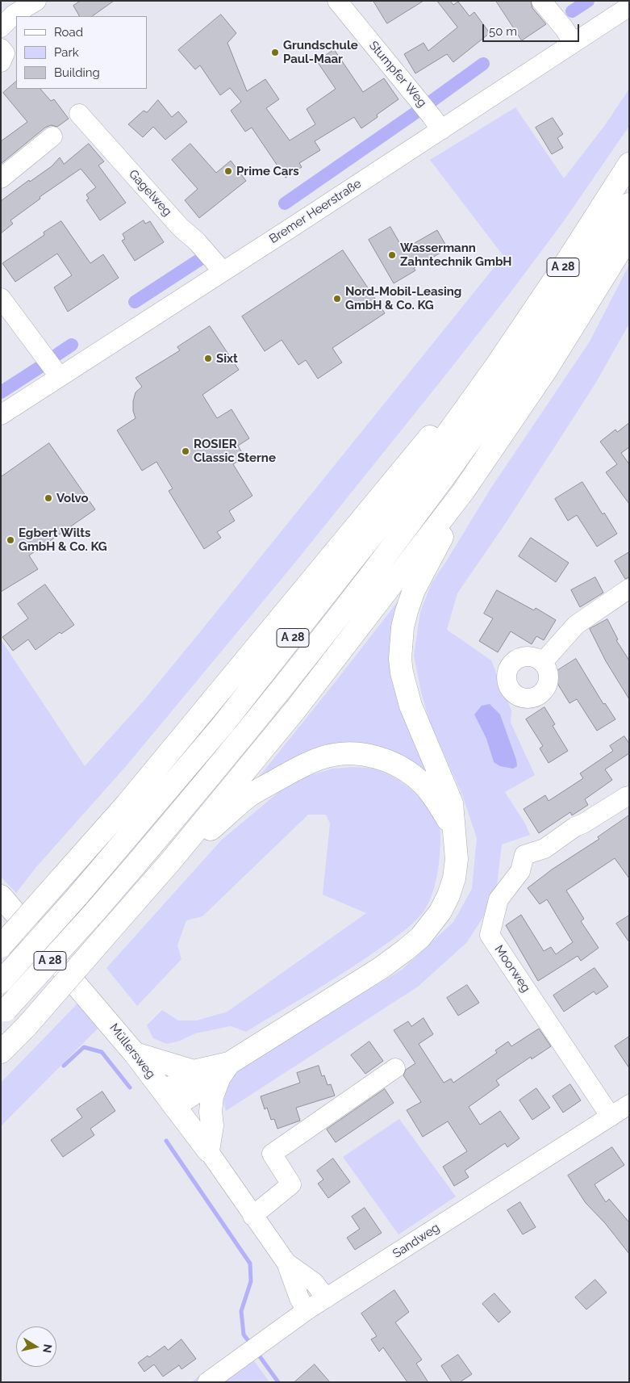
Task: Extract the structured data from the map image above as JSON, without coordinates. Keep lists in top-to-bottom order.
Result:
{
  "streets": {
    "main road": ["A 28", "Müllersweg"],
    "street": [
      "Stumpfer Weg",
      "Gagelweg",
      "Bremer Heerstraße",
      "Moorweg",
      "Sandweg"
    ]
  },
  "crossings": [
    ["Stumpfer Weg", "Bremer Heerstraße"],
    ["Gagelweg", "Bremer Heerstraße"],
    ["Moorweg", "Sandweg"],
    ["Müllersweg", "Sandweg"]
  ],
  "places": [
    "Grundschule Paul-Maar",
    "Prime Cars",
    "Wassermann Zahntechnik GmbH",
    "Nord-Mobil-Leasing GmbH & Co. KG",
    "Sixt",
    "ROSIER Classic Sterne",
    "Volvo",
    "Egbert Wilts GmbH & Co. KG"
  ],
  "legend": ["Road", "Park", "Building"],
  "scale_bar": "50 m",
  "north": "right"
}
